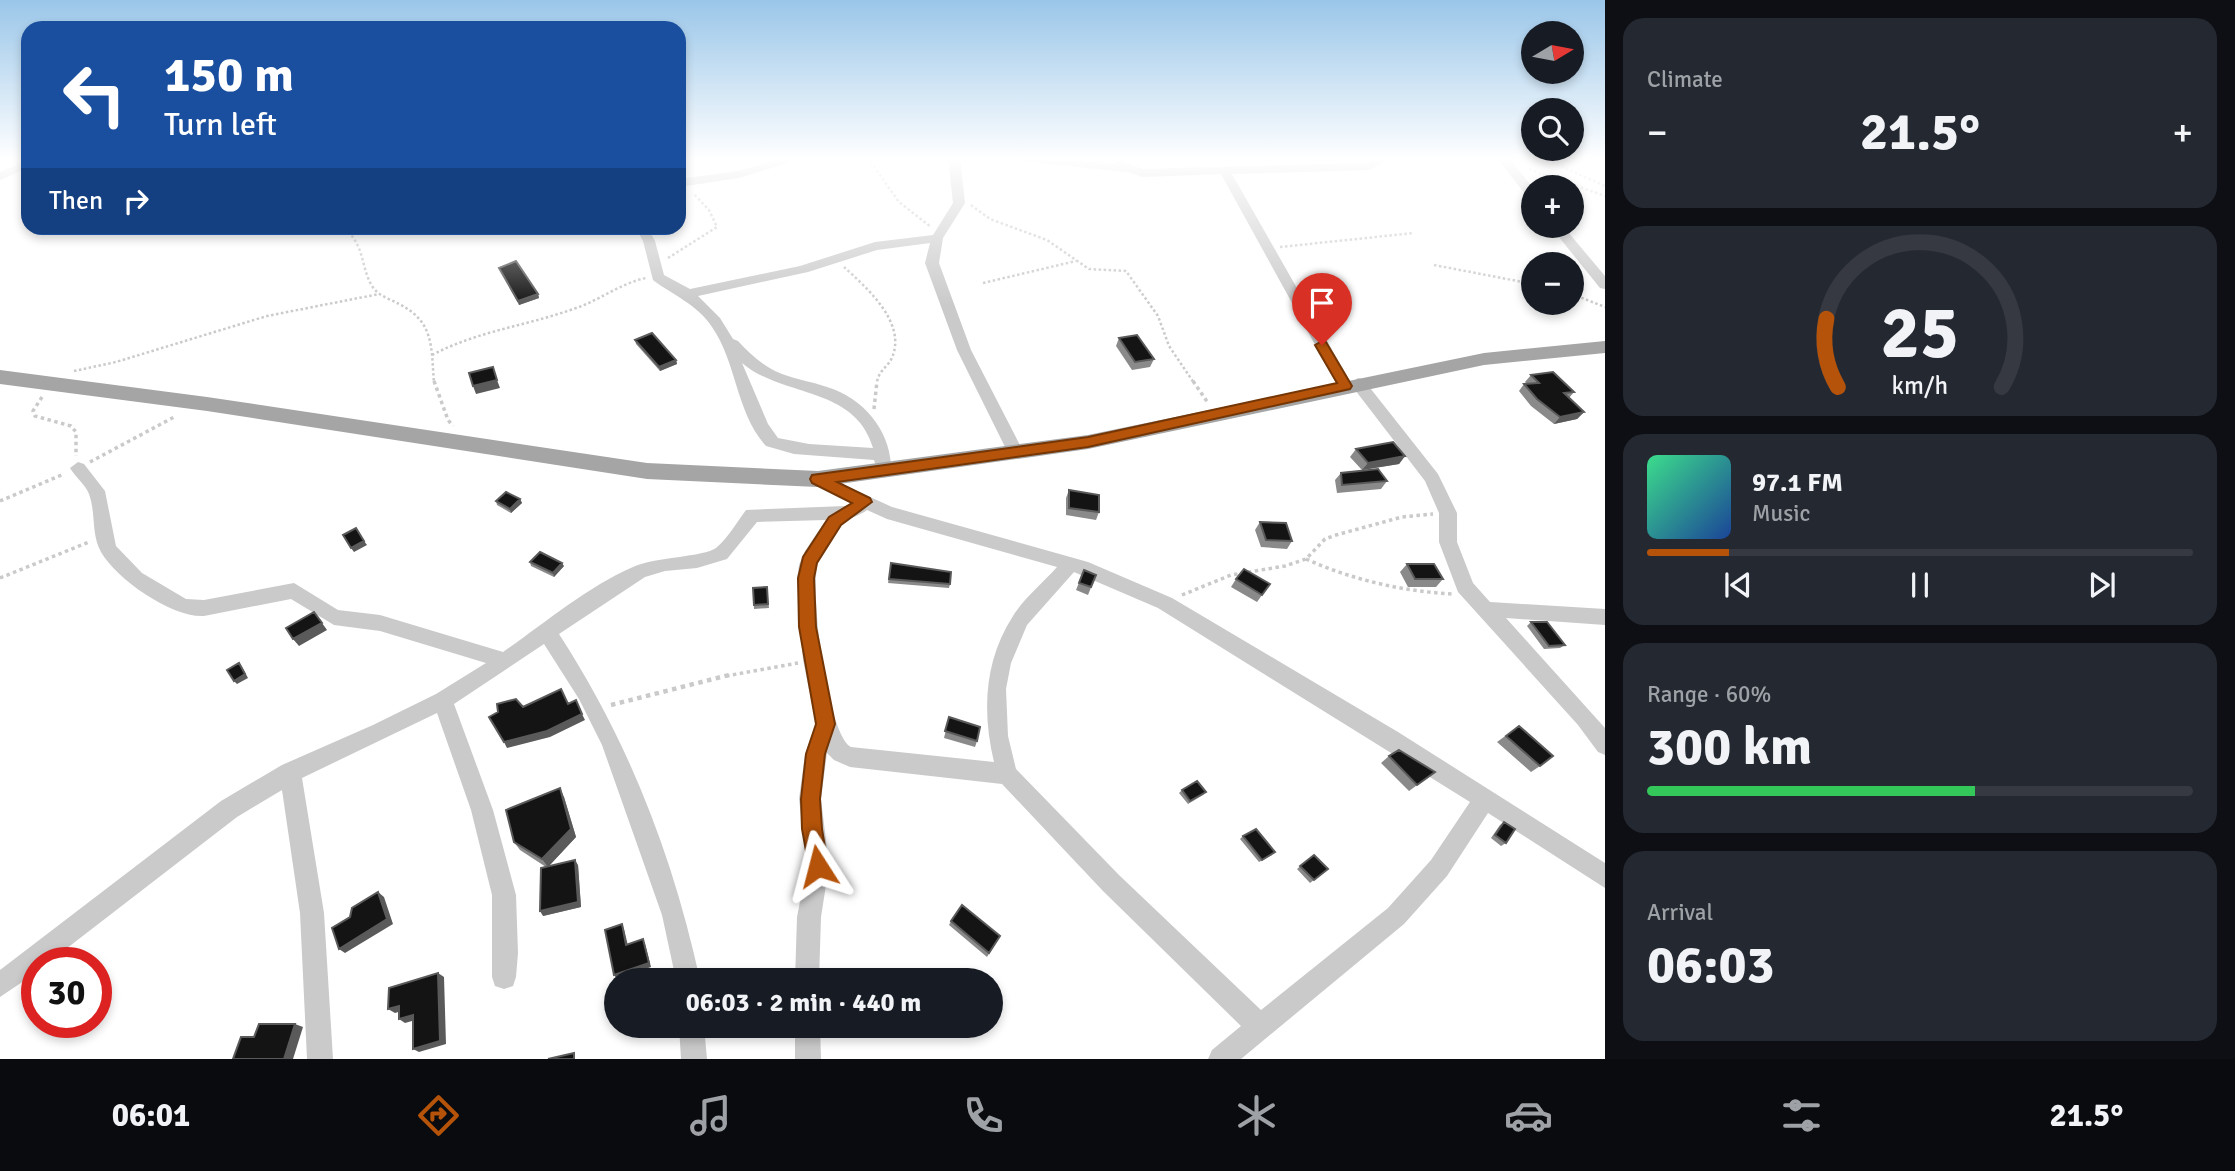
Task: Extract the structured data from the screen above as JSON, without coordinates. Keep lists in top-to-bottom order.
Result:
{
  "north": "right",
  "page": {
    "tile": [
      "Climate",
      ["Range · 60%", "300 km"],
      ["Arrival", "06:03"]
    ],
    "map_buttons": ["+", "−"],
    "turn": ["150 m", "Turn left"],
    "heat": ["−", "21.5°", "+"],
    "then": "Then",
    "song": ["97.1 FM", "Music"],
    "limit": "30",
    "trip": "06:03 · 2 min · 440 m",
    "tabs": ["06:01", "21.5°"],
    "gauge": ["25", "km/h"]
  }
}
